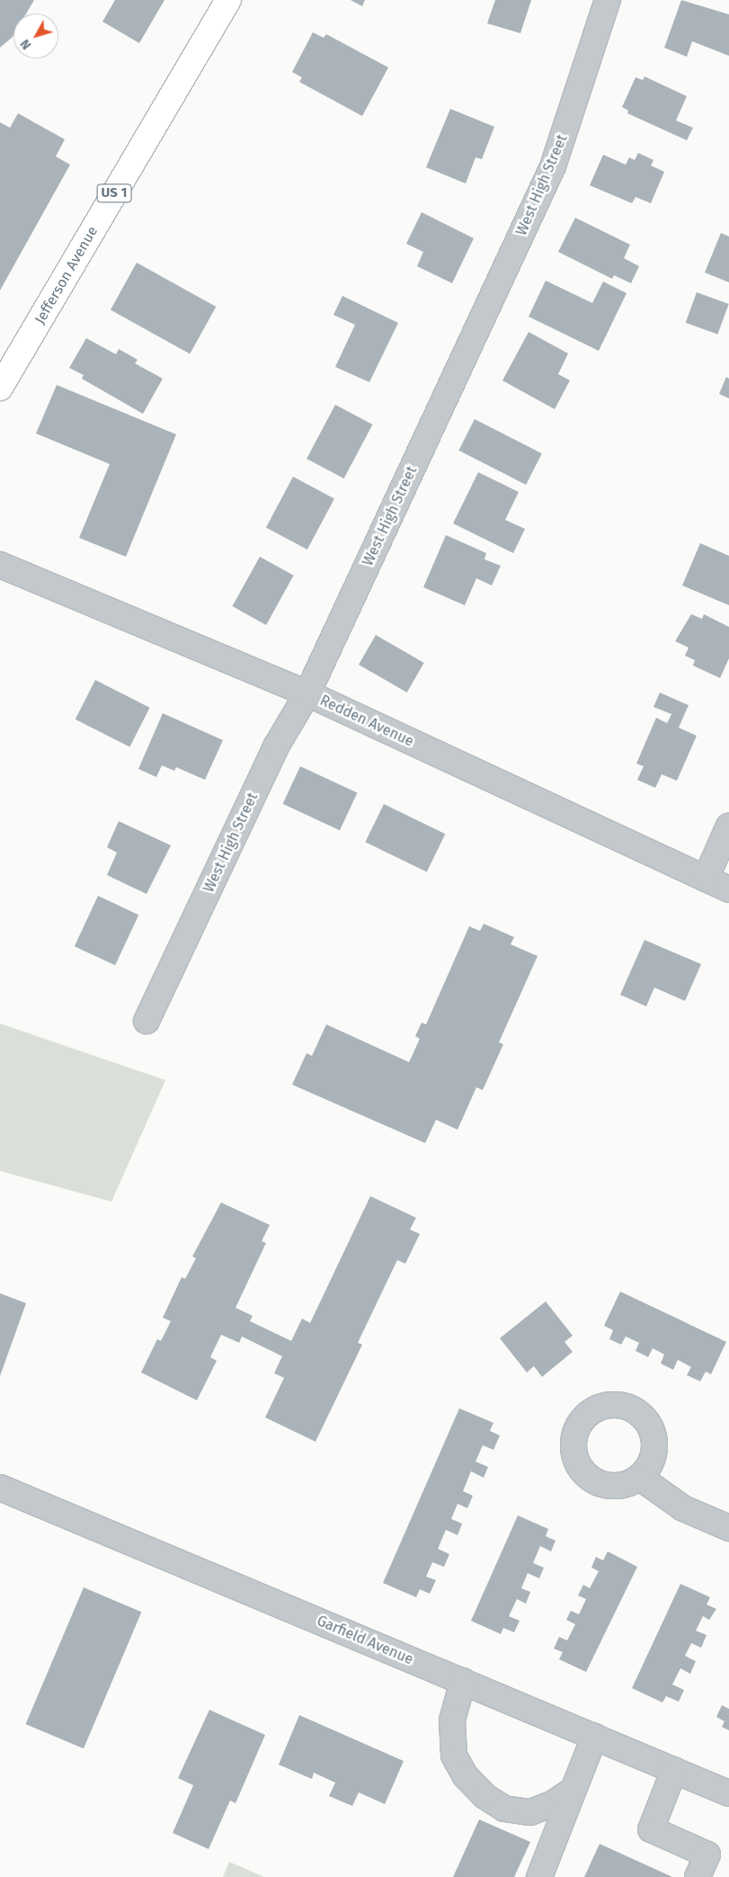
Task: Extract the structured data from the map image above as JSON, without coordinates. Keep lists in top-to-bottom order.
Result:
{
  "streets": {
    "main road": ["US 1", "Jefferson Avenue"],
    "street": ["West High Street", "Redden Avenue", "Garfield Avenue"]
  },
  "crossings": [
    ["West High Street", "Redden Avenue"]
  ],
  "north": "bottom left"
}
